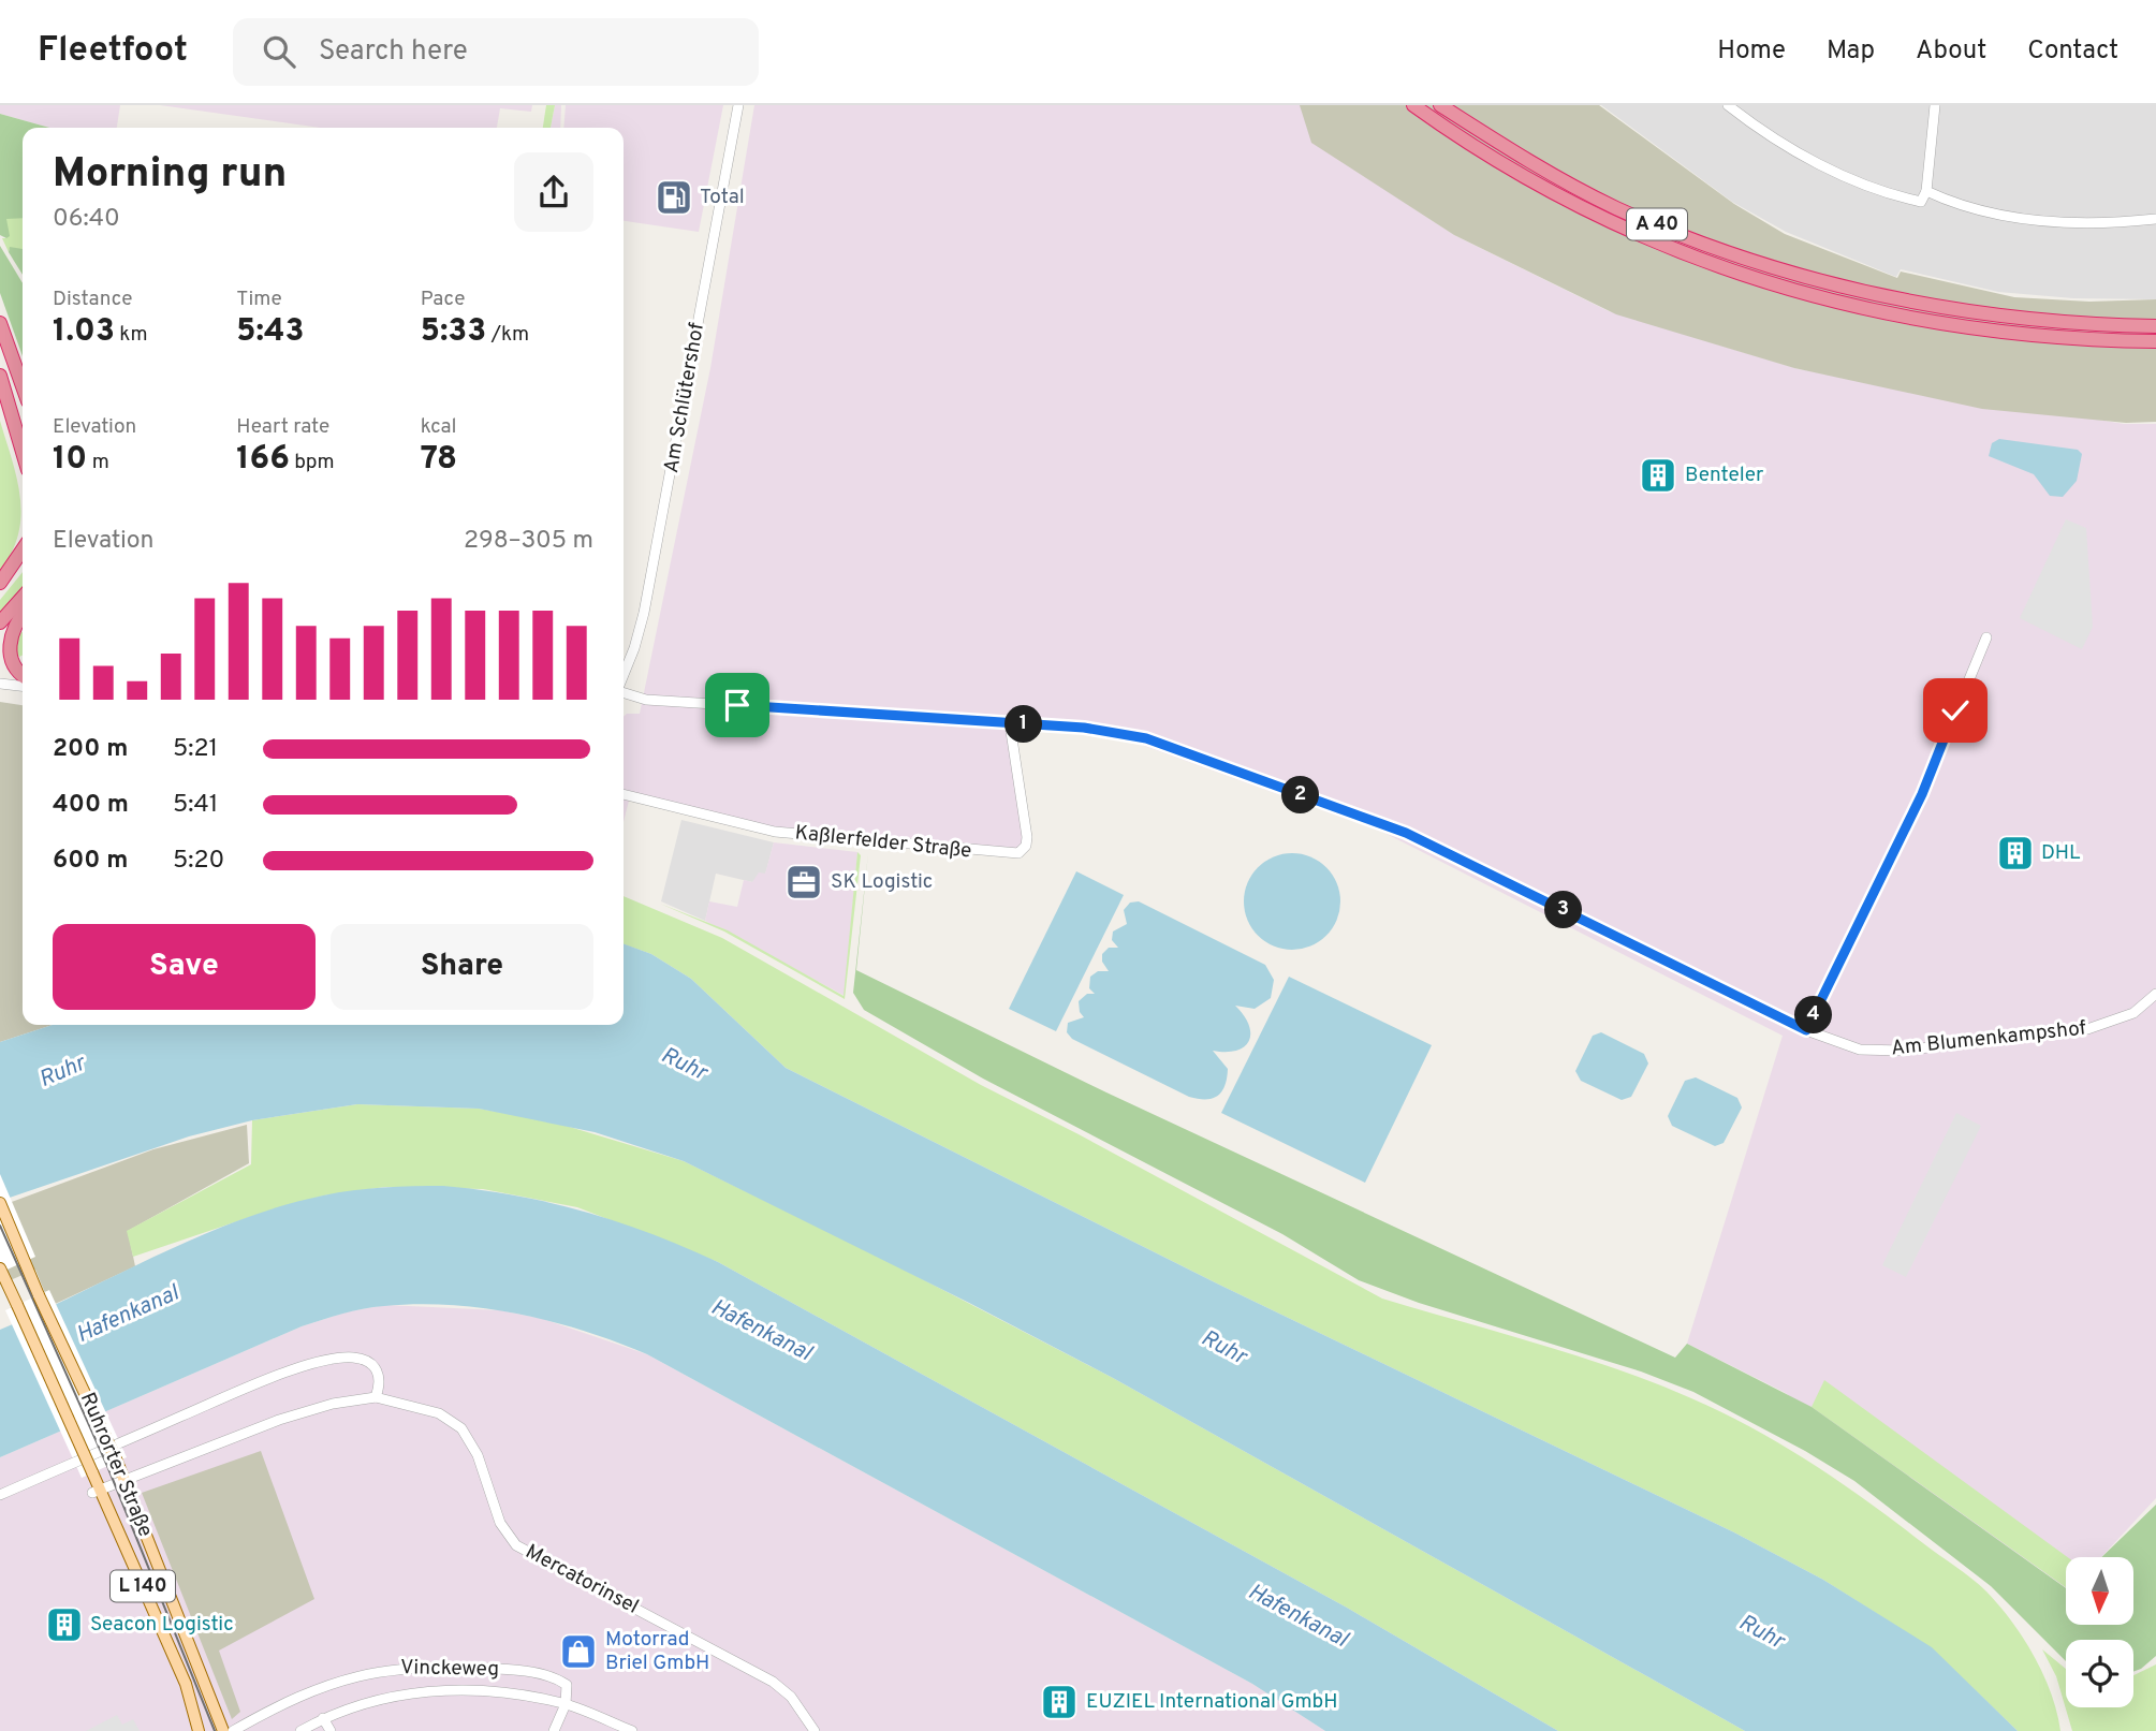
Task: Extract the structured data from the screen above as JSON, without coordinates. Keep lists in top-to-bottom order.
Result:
{
  "streets": {
    "highway": ["A 40"],
    "main road": ["Ruhrorter Straße", "L 140"],
    "street": [
      "Am Schlütershof",
      "Kaßlerfelder Straße",
      "Am Blumenkampshof",
      "Mercatorinsel",
      "Vinckeweg"
    ]
  },
  "crossings": [
    ["Kaßlerfelder Straße", "Am Blumenkampshof"],
    ["Ruhrorter Straße", "Mercatorinsel"],
    ["Ruhrorter Straße", "Vinckeweg"]
  ],
  "water": ["Ruhr", "Hafenkanal"],
  "places": {
    "fuel station": ["Total"],
    "building": [
      "Benteler",
      "DHL",
      "Seacon Logistic",
      "EUZIEL International GmbH"
    ],
    "office": ["SK Logistic"],
    "shop": ["Motorrad Briel GmbH"]
  },
  "north": "bottom",
  "page": {
    "header": "Fleetfoot",
    "search": "Search here",
    "nav": [
      "Home",
      "Map",
      "About",
      "Contact"
    ],
    "heading": ["Morning run", "06:40"],
    "stats": [
      ["Distance", "1.03 km"],
      ["Time", "5:43"],
      ["Pace", "5:33 /km"],
      ["Elevation", "10 m"],
      ["Heart rate", "166 bpm"],
      ["kcal", "78"]
    ],
    "chart": ["Elevation", "298–305 m"],
    "pins": [
      "1",
      "2",
      "3",
      "4"
    ],
    "list": [
      {
        "name": "200 m",
        "note": "5:21"
      },
      {
        "name": "400 m",
        "note": "5:41"
      },
      {
        "name": "600 m",
        "note": "5:20"
      }
    ],
    "buttons": ["Save", "Share"]
  }
}
